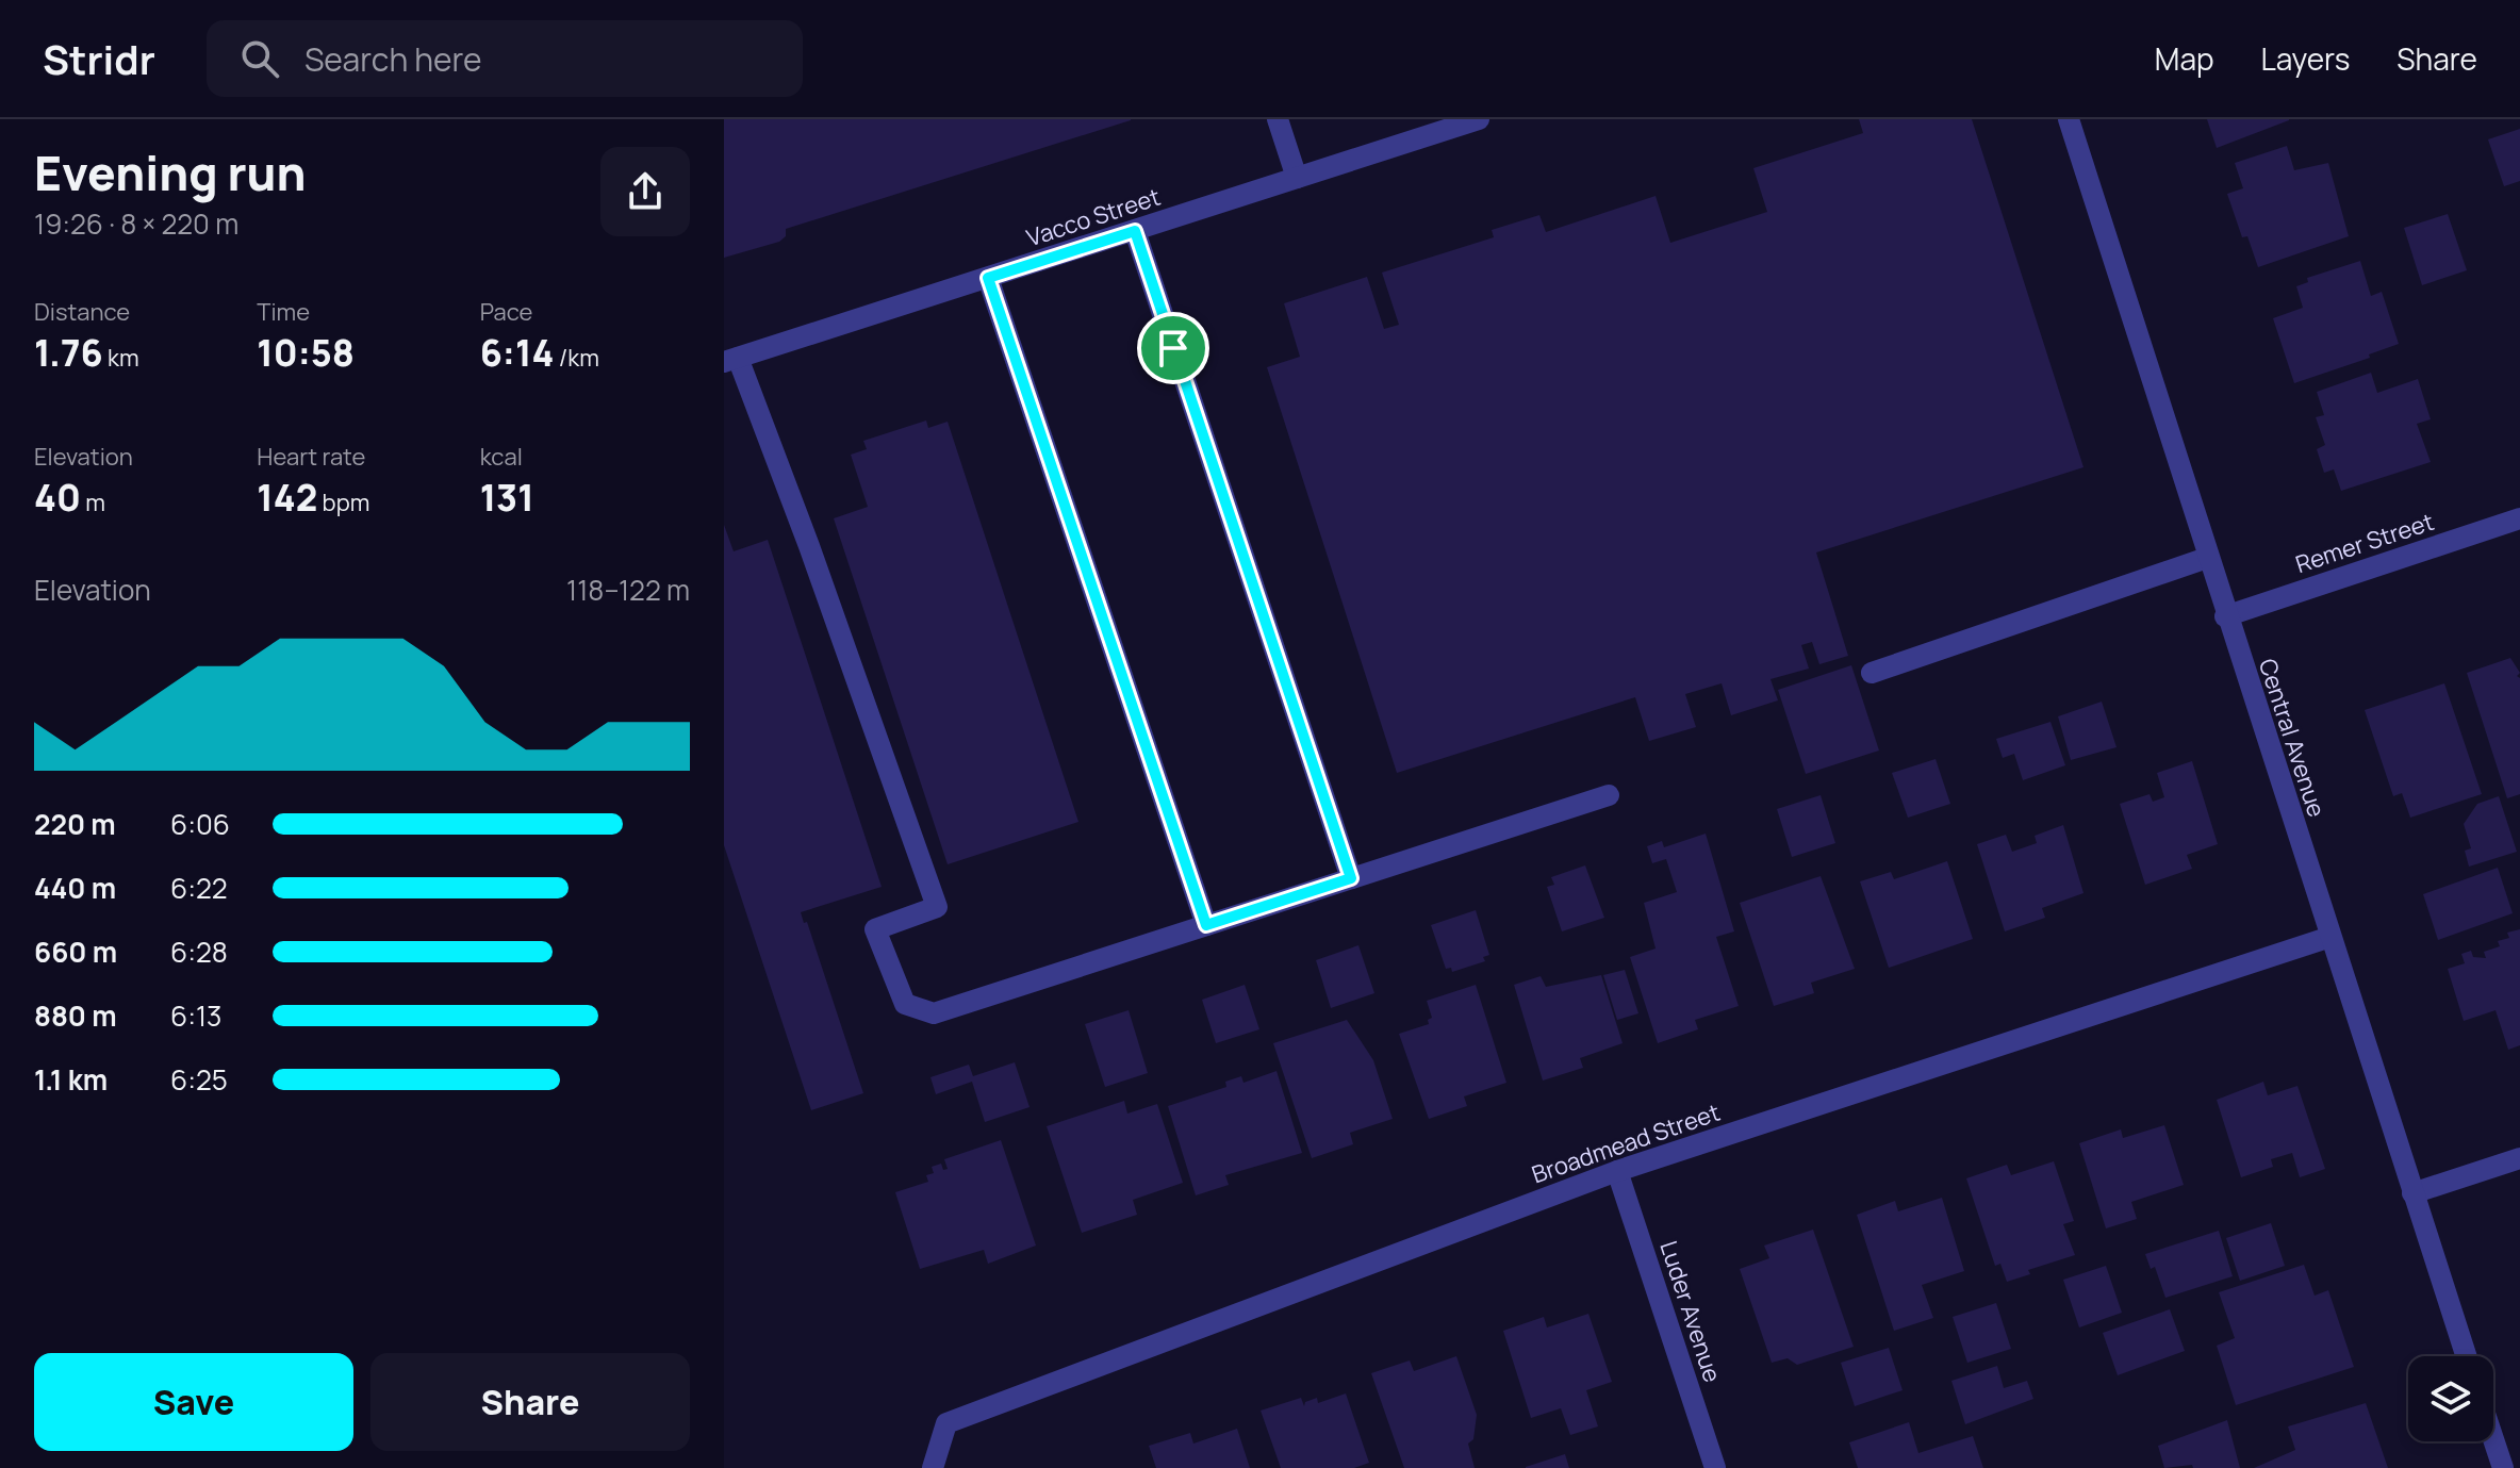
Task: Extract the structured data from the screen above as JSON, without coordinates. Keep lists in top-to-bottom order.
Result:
{
  "streets": {
    "street": [
      "Vacco Street",
      "Remer Street",
      "Central Avenue",
      "Broadmead Street",
      "Luder Avenue"
    ]
  },
  "crossings": [
    ["Remer Street", "Central Avenue"],
    ["Central Avenue", "Broadmead Street"],
    ["Broadmead Street", "Luder Avenue"]
  ],
  "page": {
    "header": "Stridr",
    "search": "Search here",
    "nav": ["Map", "Layers", "Share"],
    "heading": ["Evening run", "19:26 · 8 × 220 m"],
    "stats": [
      ["Distance", "1.76 km"],
      ["Time", "10:58"],
      ["Pace", "6:14 /km"],
      ["Elevation", "40 m"],
      ["Heart rate", "142 bpm"],
      ["kcal", "131"]
    ],
    "chart": ["Elevation", "118–122 m"],
    "list": [
      {
        "name": "220 m",
        "note": "6:06"
      },
      {
        "name": "440 m",
        "note": "6:22"
      },
      {
        "name": "660 m",
        "note": "6:28"
      },
      {
        "name": "880 m",
        "note": "6:13"
      },
      {
        "name": "1.1 km",
        "note": "6:25"
      }
    ],
    "buttons": ["Save", "Share"]
  }
}
